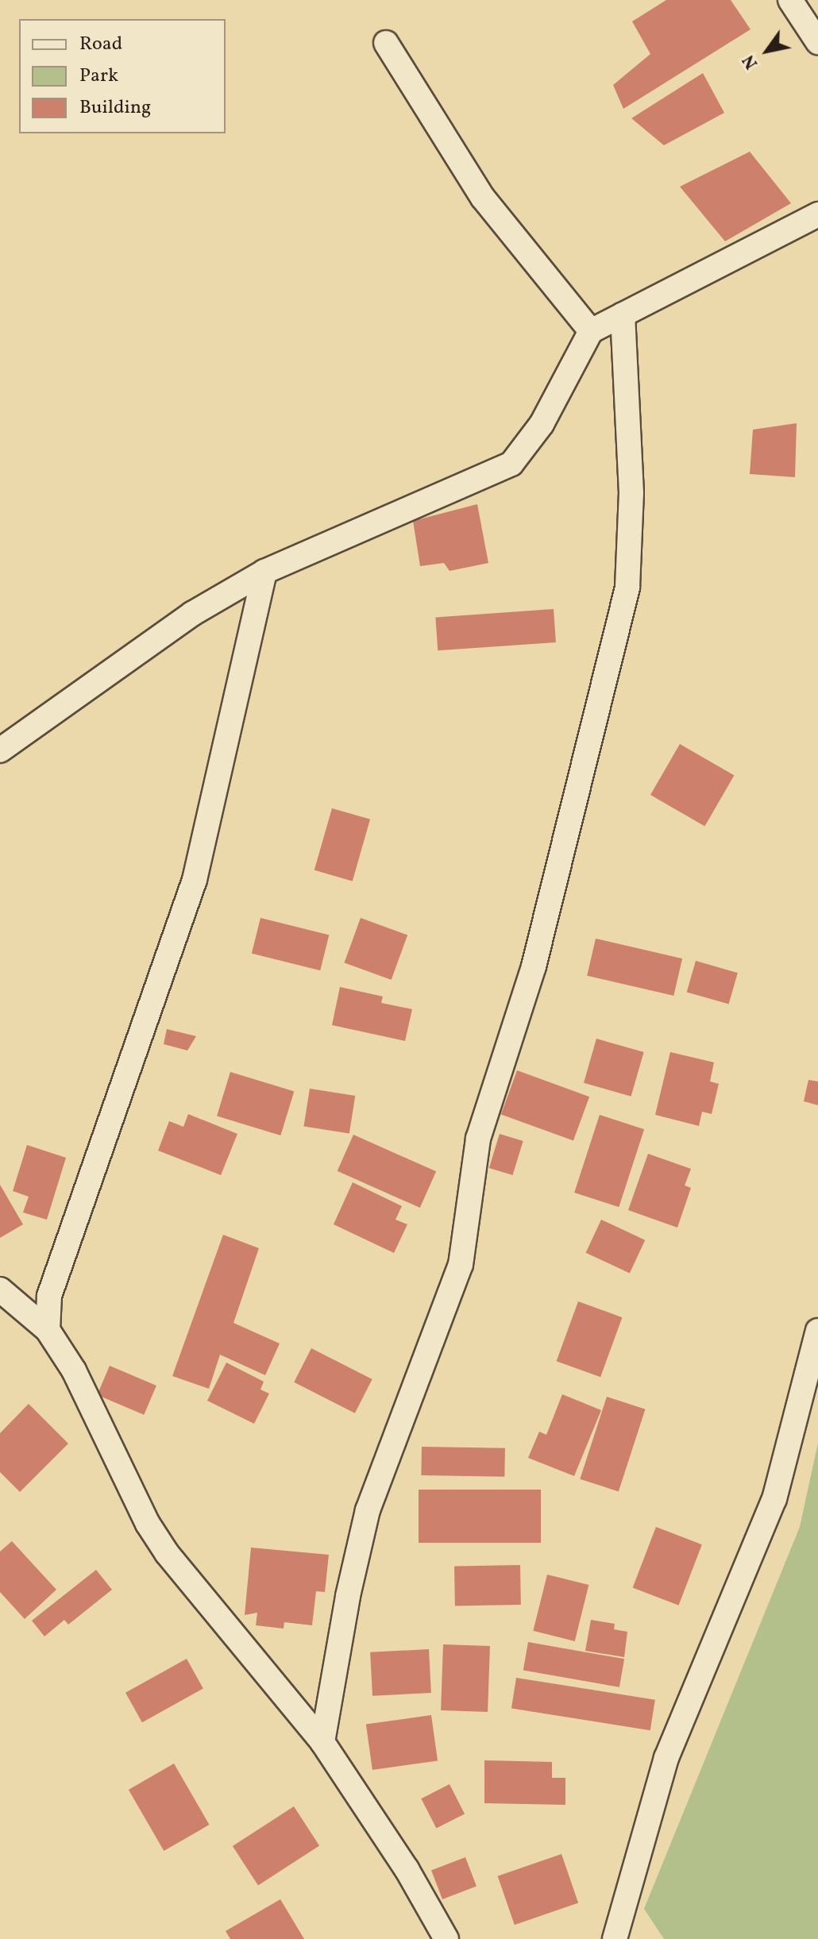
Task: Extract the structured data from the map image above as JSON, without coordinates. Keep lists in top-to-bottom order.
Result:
{
  "legend": ["Road", "Park", "Building"],
  "north": "bottom left"
}
